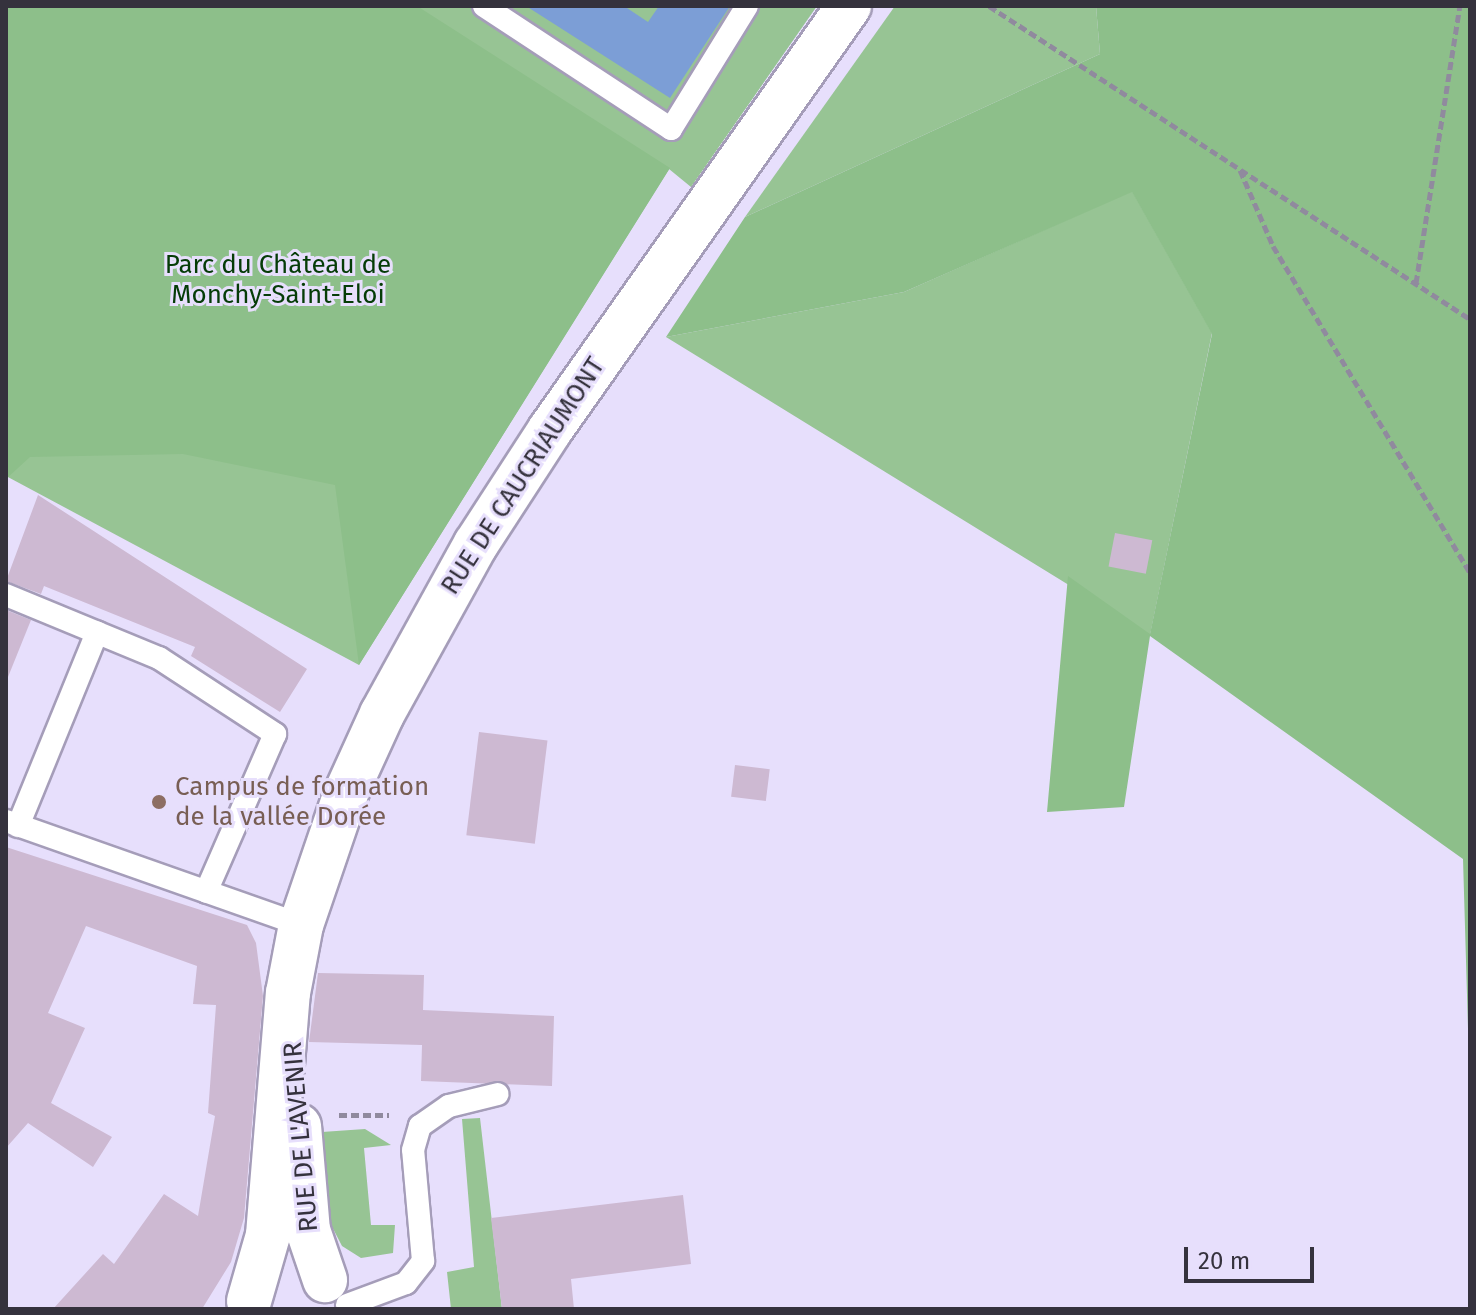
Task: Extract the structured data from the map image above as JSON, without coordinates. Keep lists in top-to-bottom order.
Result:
{
  "streets": {
    "street": ["RUE DE CAUCRIAUMONT", "RUE DE L'AVENIR"]
  },
  "crossings": [
    ["RUE DE CAUCRIAUMONT", "RUE DE L'AVENIR"]
  ],
  "parks": ["Parc du Château de Monchy-Saint-Eloi"],
  "places": ["Campus de formation de la vallée Dorée"],
  "scale_bar": "20 m"
}
